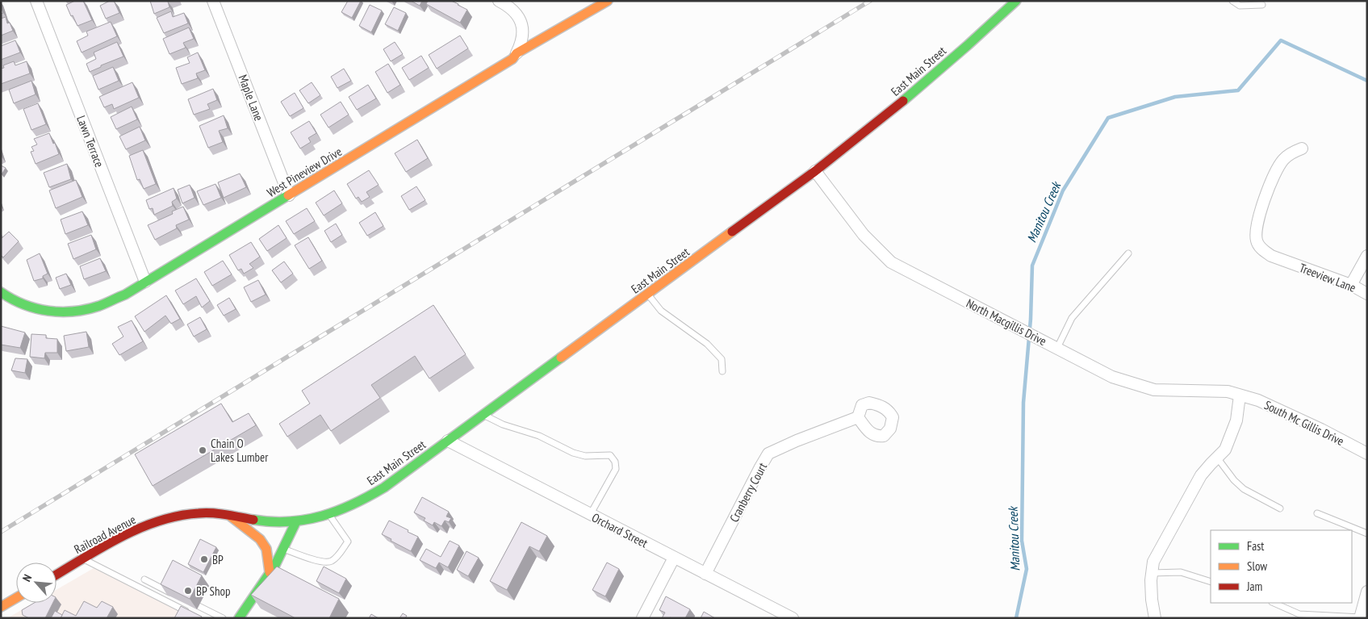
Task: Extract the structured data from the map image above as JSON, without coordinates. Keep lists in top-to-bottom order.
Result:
{
  "streets": {
    "main road": ["East Main Street", "West Pineview Drive", "Railroad Avenue"],
    "street": [
      "Maple Lane",
      "Lawn Terrace",
      "Treeview Lane",
      "North Macgillis Drive",
      "South Mc Gillis Drive",
      "Cranberry Court",
      "Orchard Street"
    ]
  },
  "crossings": [
    ["East Main Street", "North Macgillis Drive"],
    ["East Main Street", "Orchard Street"],
    ["East Main Street", "Railroad Avenue"],
    ["Maple Lane", "West Pineview Drive"],
    ["Lawn Terrace", "West Pineview Drive"],
    ["North Macgillis Drive", "South Mc Gillis Drive"],
    ["Cranberry Court", "Orchard Street"]
  ],
  "water": ["Manitou Creek"],
  "places": ["Chain O Lakes Lumber", "BP", "BP Shop"],
  "legend": ["Fast", "Slow", "Jam"],
  "north": "top left"
}
